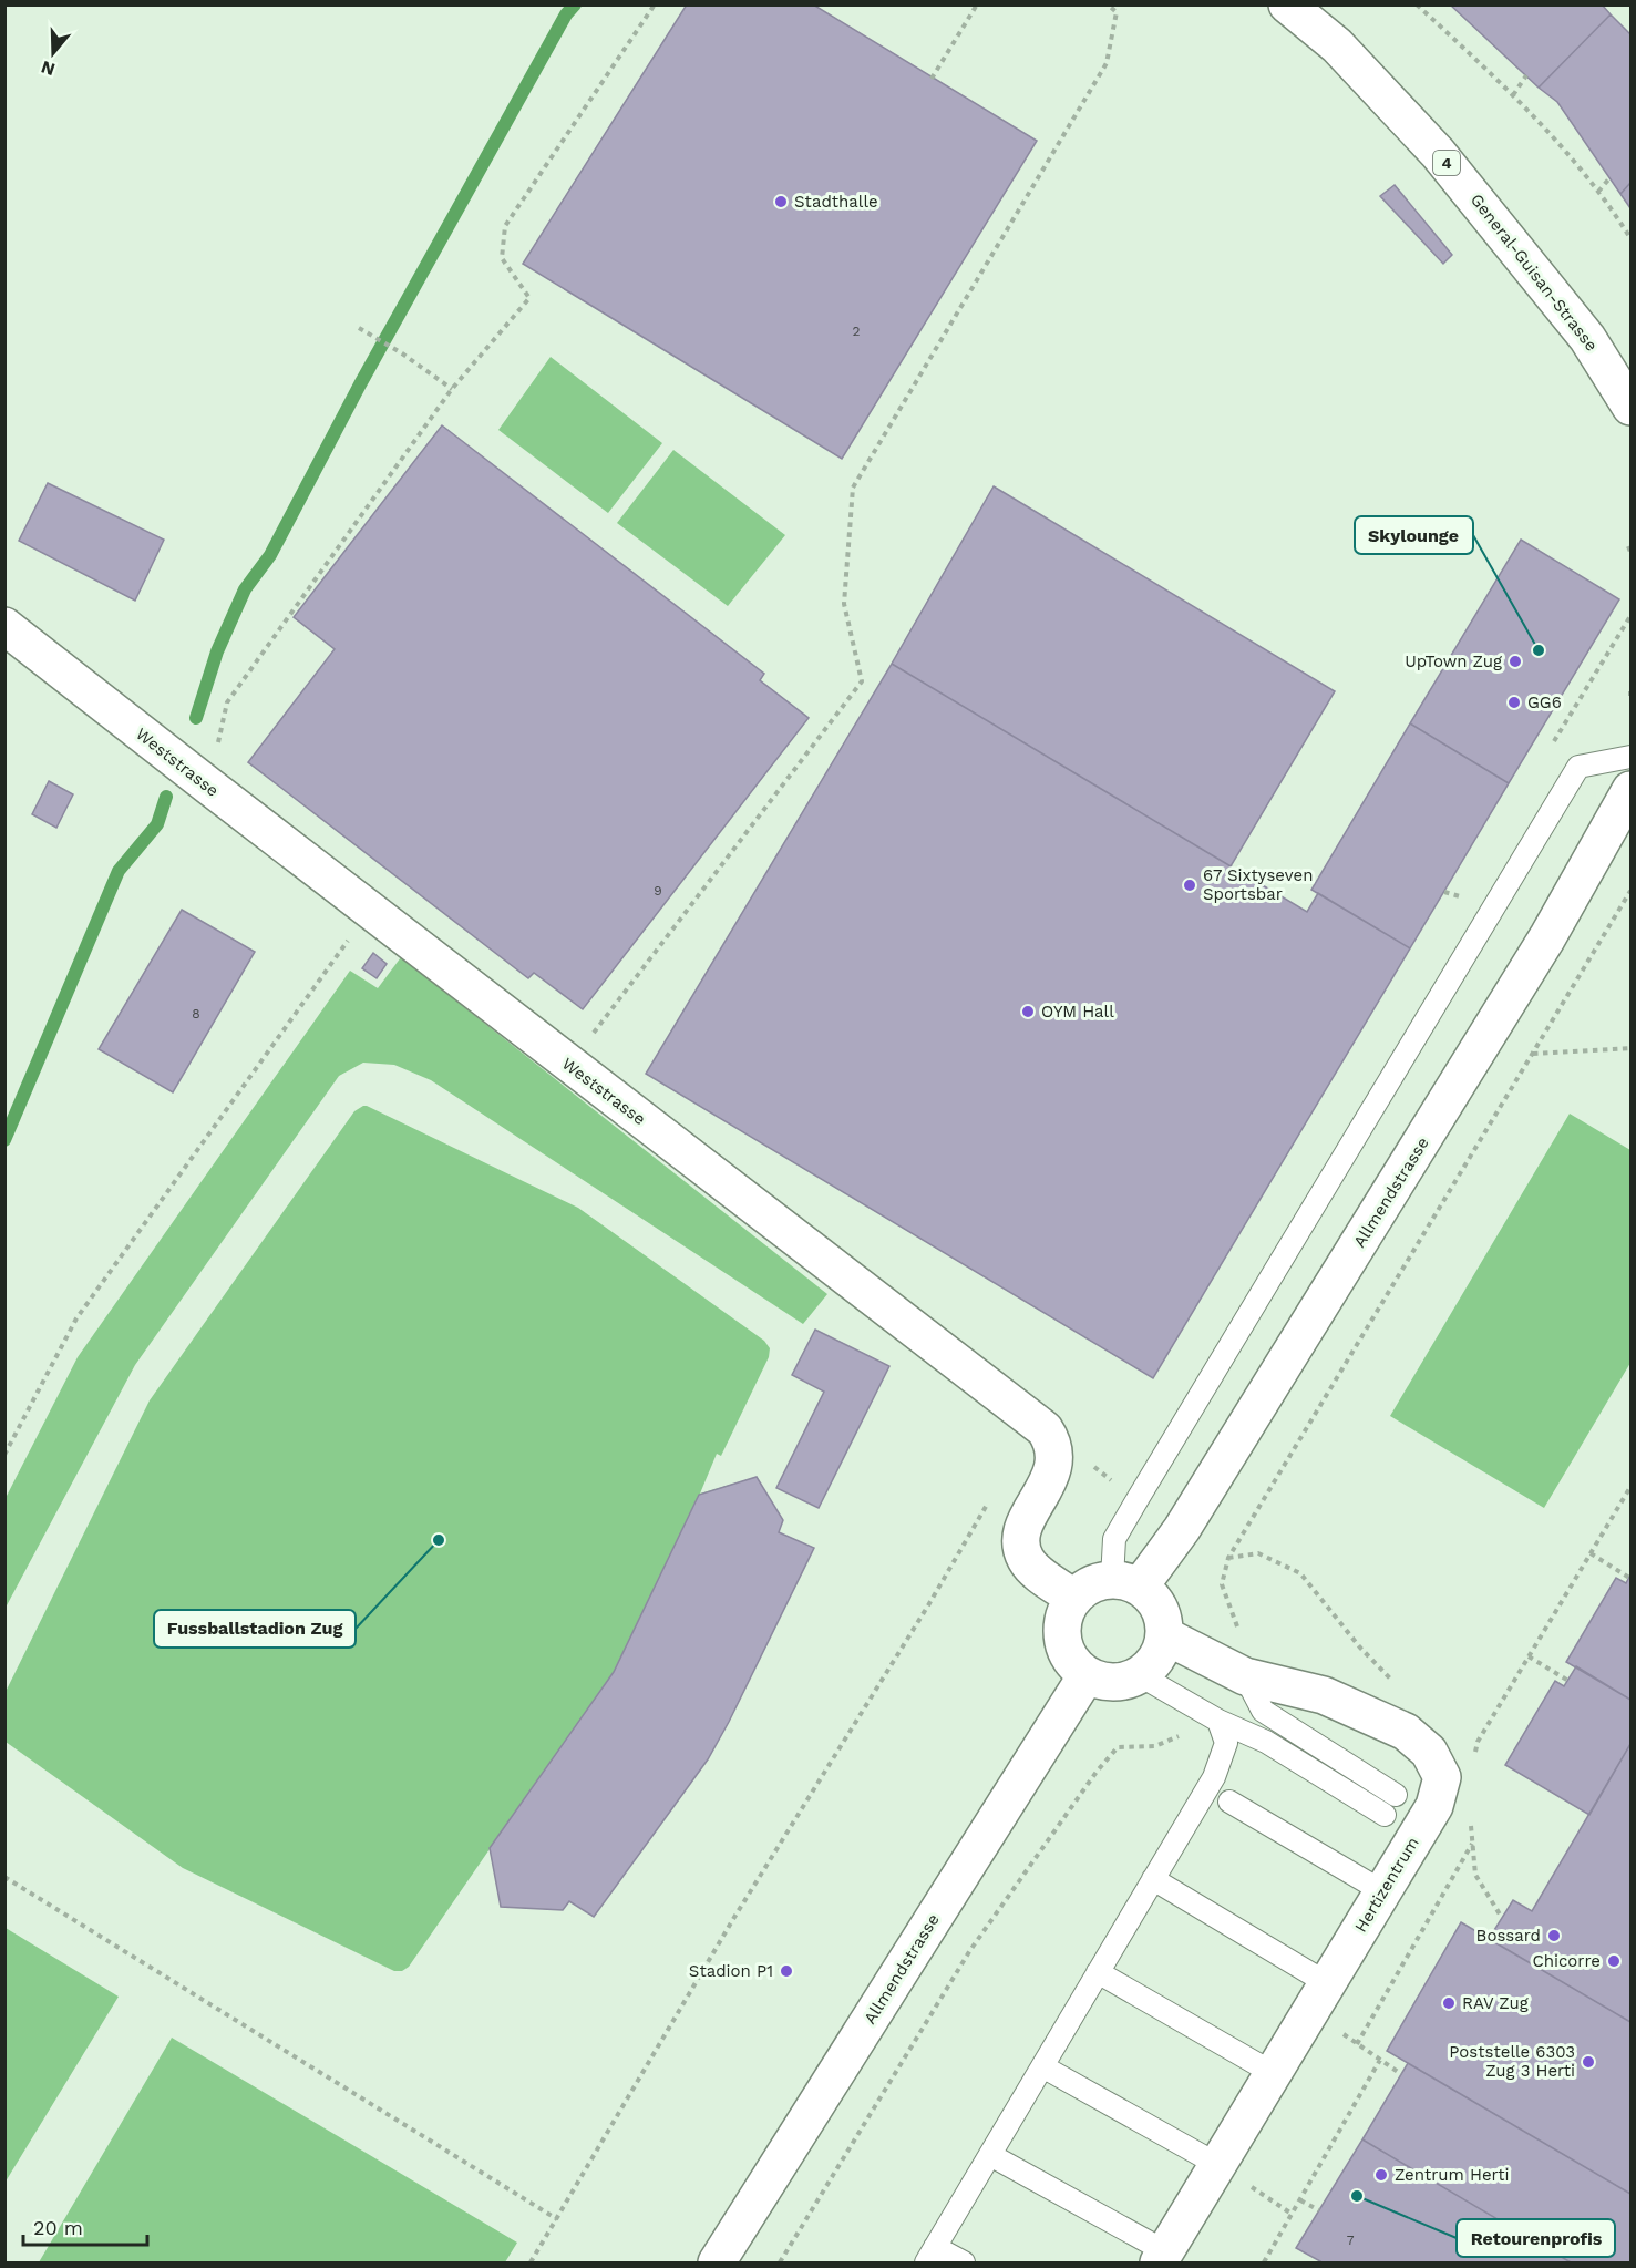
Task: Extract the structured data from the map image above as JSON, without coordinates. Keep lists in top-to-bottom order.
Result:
{
  "streets": {
    "street": [
      "4",
      "General-Guisan-Strasse",
      "Weststrasse",
      "Allmendstrasse",
      "Hertizentrum"
    ]
  },
  "crossings": [
    ["Weststrasse", "Allmendstrasse"],
    ["Weststrasse", "Hertizentrum"],
    ["Allmendstrasse", "Hertizentrum"]
  ],
  "places": [
    "Stadthalle",
    "Skylounge",
    "UpTown Zug",
    "GG6",
    "67 Sixtyseven Sportsbar",
    "OYM Hall",
    "Fussballstadion Zug",
    "Bossard",
    "Chicorre",
    "Stadion P1",
    "RAV Zug",
    "Poststelle 6303 Zug 3 Herti",
    "Zentrum Herti",
    "Retourenprofis"
  ],
  "house_numbers": [
    "2",
    "9",
    "8",
    "7"
  ],
  "scale_bar": "20 m",
  "north": "bottom"
}
